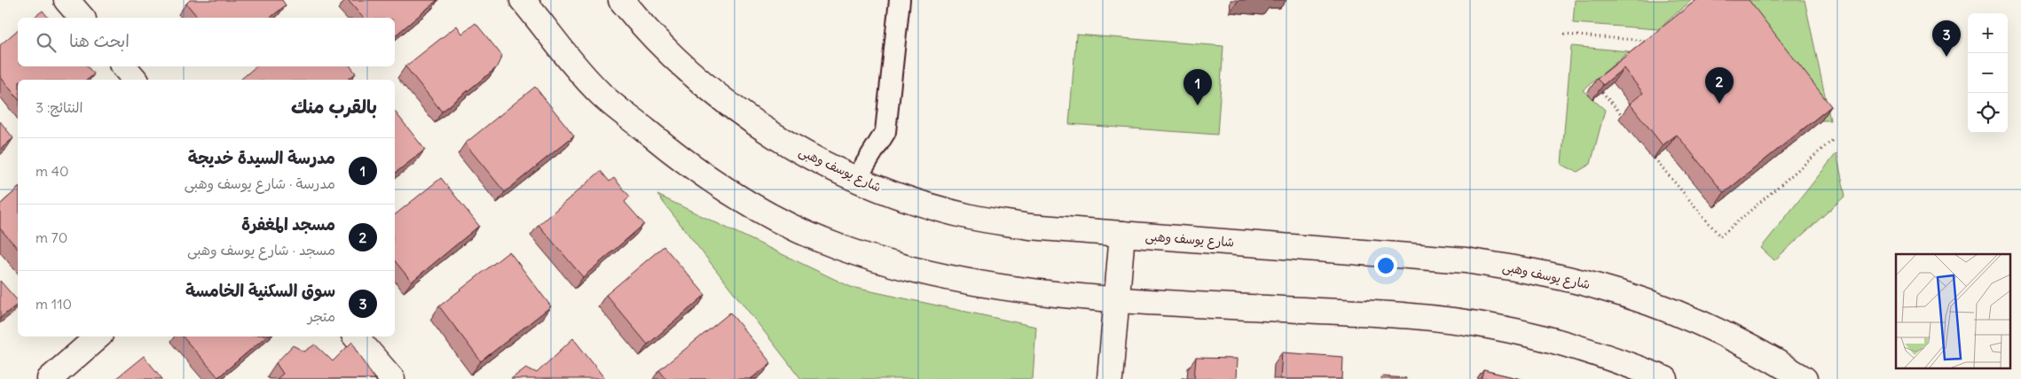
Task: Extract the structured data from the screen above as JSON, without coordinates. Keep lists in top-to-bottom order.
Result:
{
  "streets": {
    "street": ["شارع يوسف وهبى"]
  },
  "page": {
    "map_buttons": ["+", "−"],
    "search": "ابحث هنا",
    "pins": ["3", "2", "1"],
    "heading": ["بالقرب منك", "النتائج: 3"],
    "list": [
      {
        "mark": "1",
        "name": "مدرسة السيدة خديجة",
        "note": "مدرسة · شارع يوسف وهبى",
        "value": "40 m"
      },
      {
        "mark": "2",
        "name": "مسجد المغفرة",
        "note": "مسجد · شارع يوسف وهبى",
        "value": "70 m"
      },
      {
        "mark": "3",
        "name": "سوق السكنية الخامسة",
        "note": "متجر",
        "value": "110 m"
      }
    ]
  }
}
